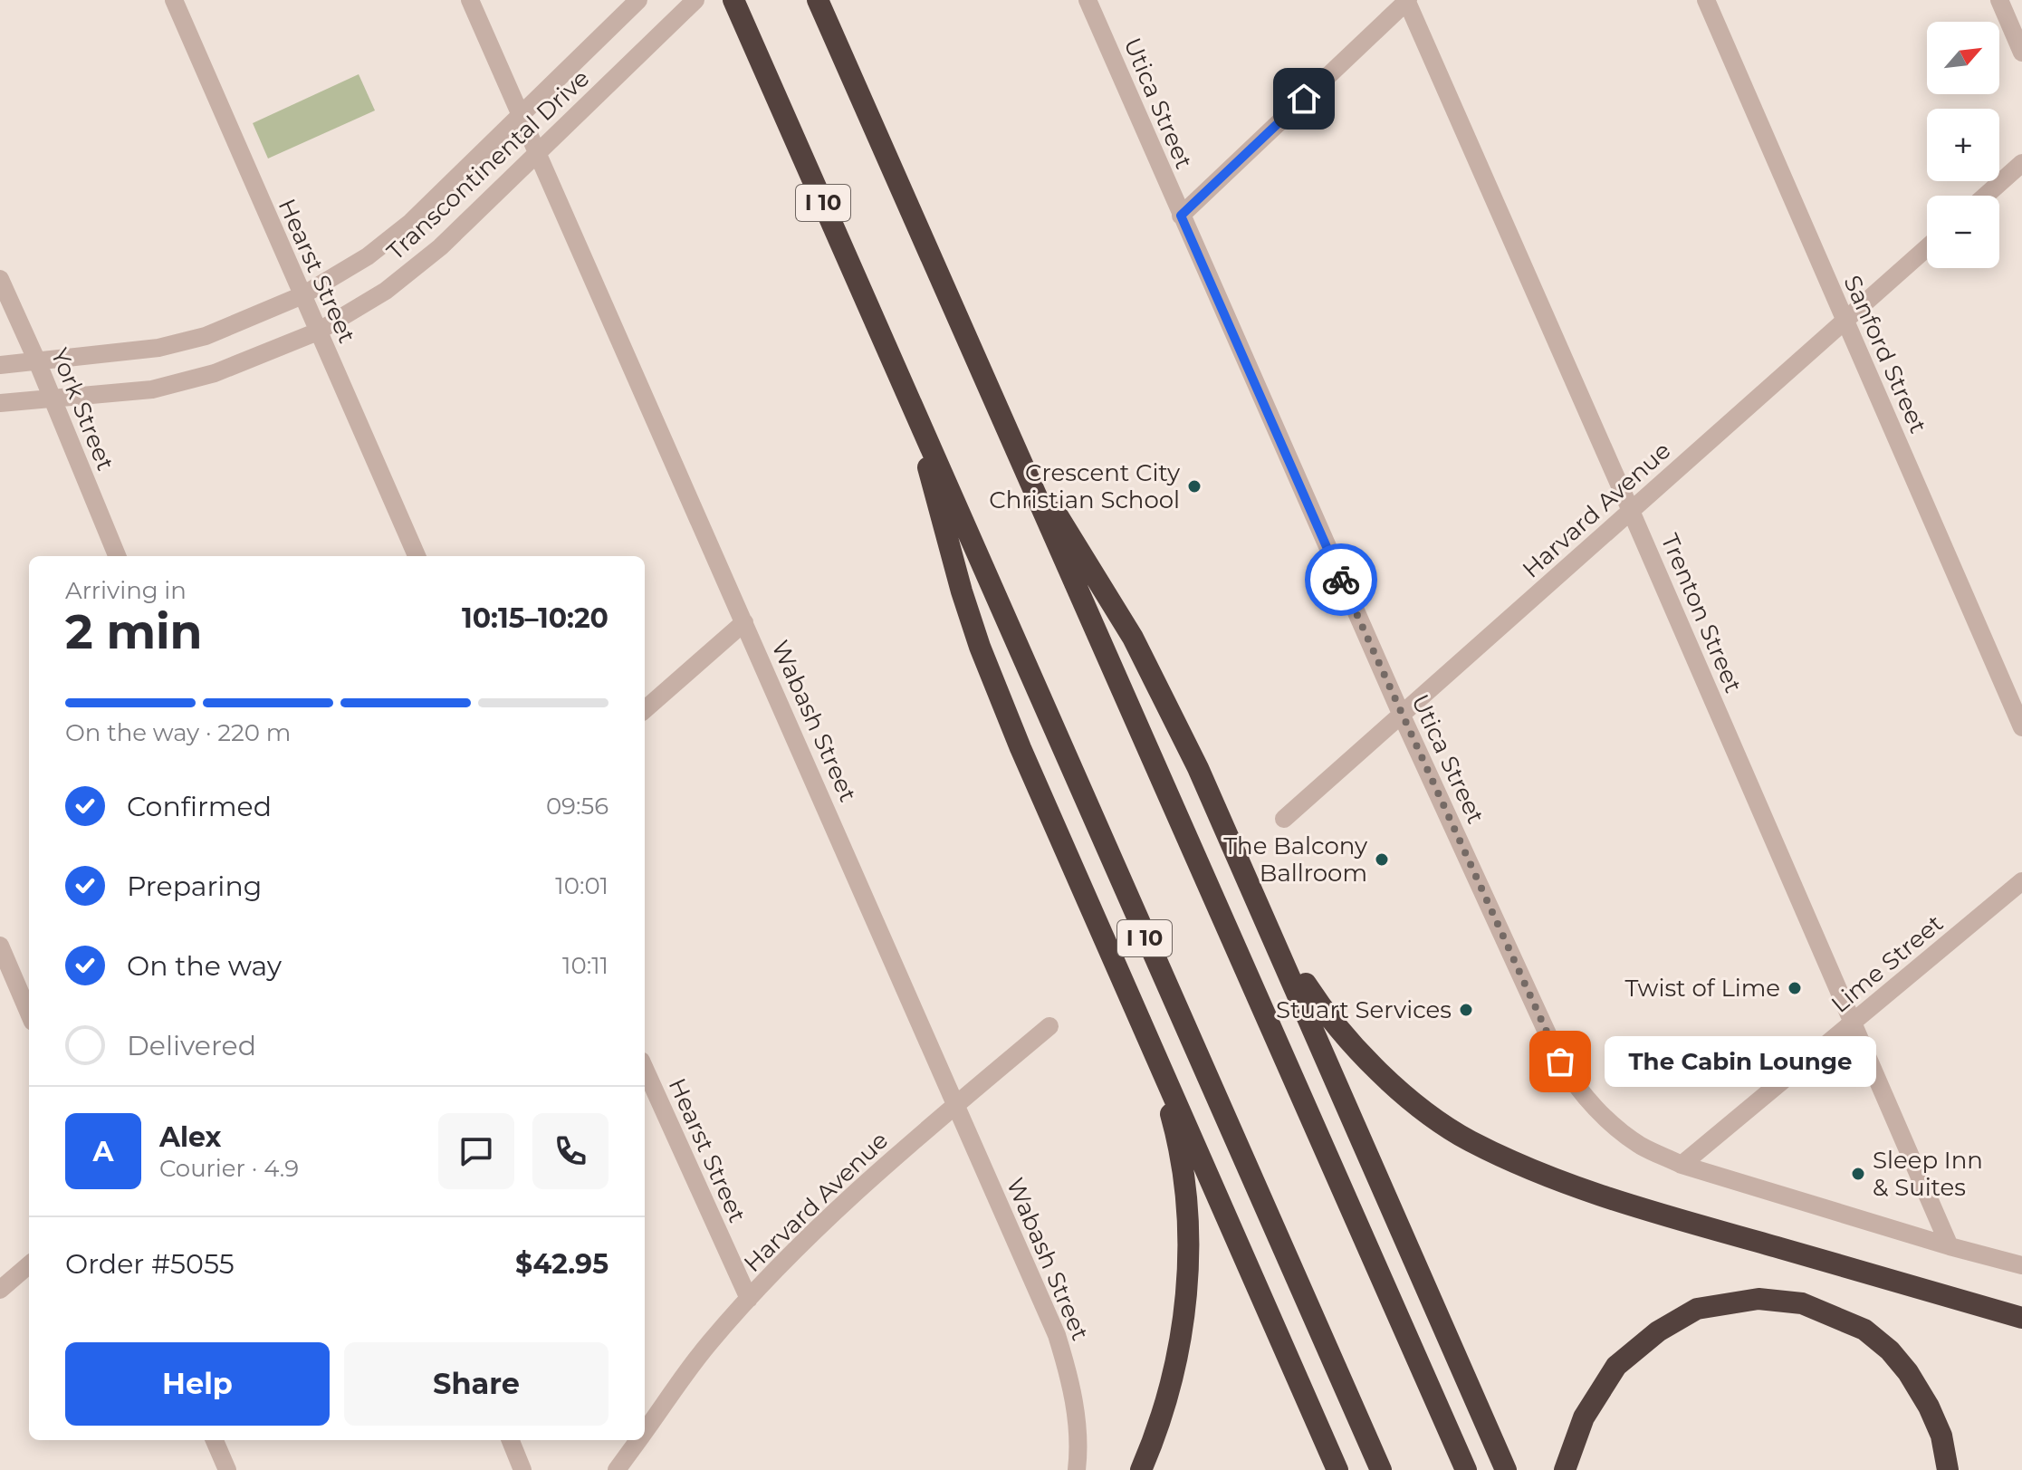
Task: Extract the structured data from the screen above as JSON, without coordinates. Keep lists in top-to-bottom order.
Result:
{
  "streets": {
    "highway": ["I 10"],
    "street": [
      "Utica Street",
      "Transcontinental Drive",
      "Hearst Street",
      "Sanford Street",
      "York Street",
      "Harvard Avenue",
      "Trenton Street",
      "Wabash Street",
      "Lime Street"
    ]
  },
  "crossings": [
    ["Utica Street", "Harvard Avenue"],
    ["Utica Street", "Trenton Street"],
    ["Utica Street", "Lime Street"],
    ["Transcontinental Drive", "Hearst Street"],
    ["Transcontinental Drive", "York Street"],
    ["Transcontinental Drive", "Wabash Street"],
    ["Hearst Street", "Harvard Avenue"],
    ["Sanford Street", "Harvard Avenue"],
    ["Harvard Avenue", "Trenton Street"],
    ["Harvard Avenue", "Wabash Street"],
    ["Trenton Street", "Lime Street"]
  ],
  "places": [
    "Crescent City Christian School",
    "The Balcony Ballroom",
    "Twist of Lime",
    "Stuart Services",
    "The Cabin Lounge",
    "Sleep Inn & Suites"
  ],
  "north": "top right",
  "page": {
    "map_buttons": ["+", "−"],
    "heading": ["2 min", "Arriving in", "10:15–10:20"],
    "panel": [
      "Alex",
      "Courier · 4.9",
      "Order #5055",
      "$42.95"
    ],
    "bar": "On the way · 220 m",
    "list": [
      ["Confirmed", "09:56"],
      ["Preparing", "10:01"],
      ["On the way", "10:11"],
      "Delivered"
    ],
    "bubble": "The Cabin Lounge",
    "round": "A",
    "buttons": ["Help", "Share"]
  }
}
